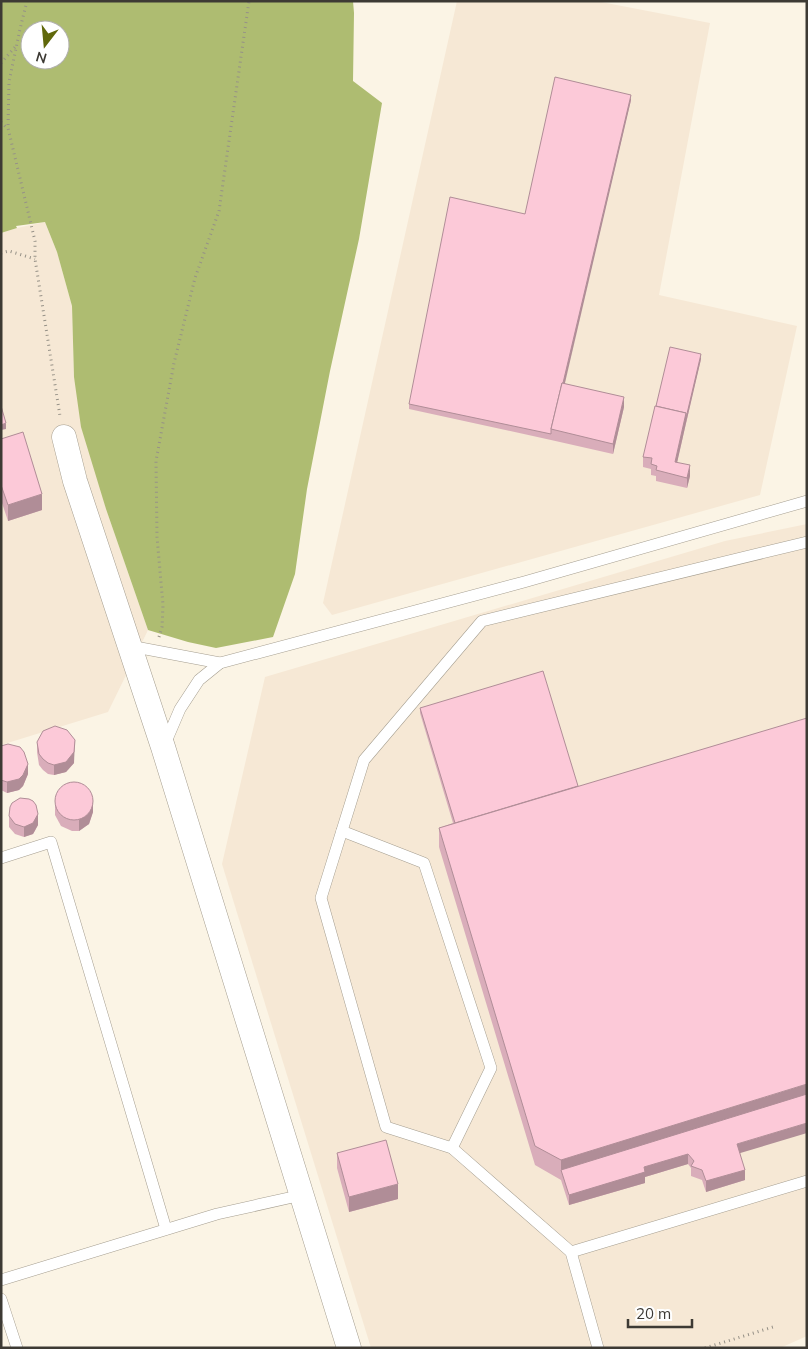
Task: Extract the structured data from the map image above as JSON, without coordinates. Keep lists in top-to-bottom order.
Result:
{
  "scale_bar": "20 m",
  "north": "bottom"
}
